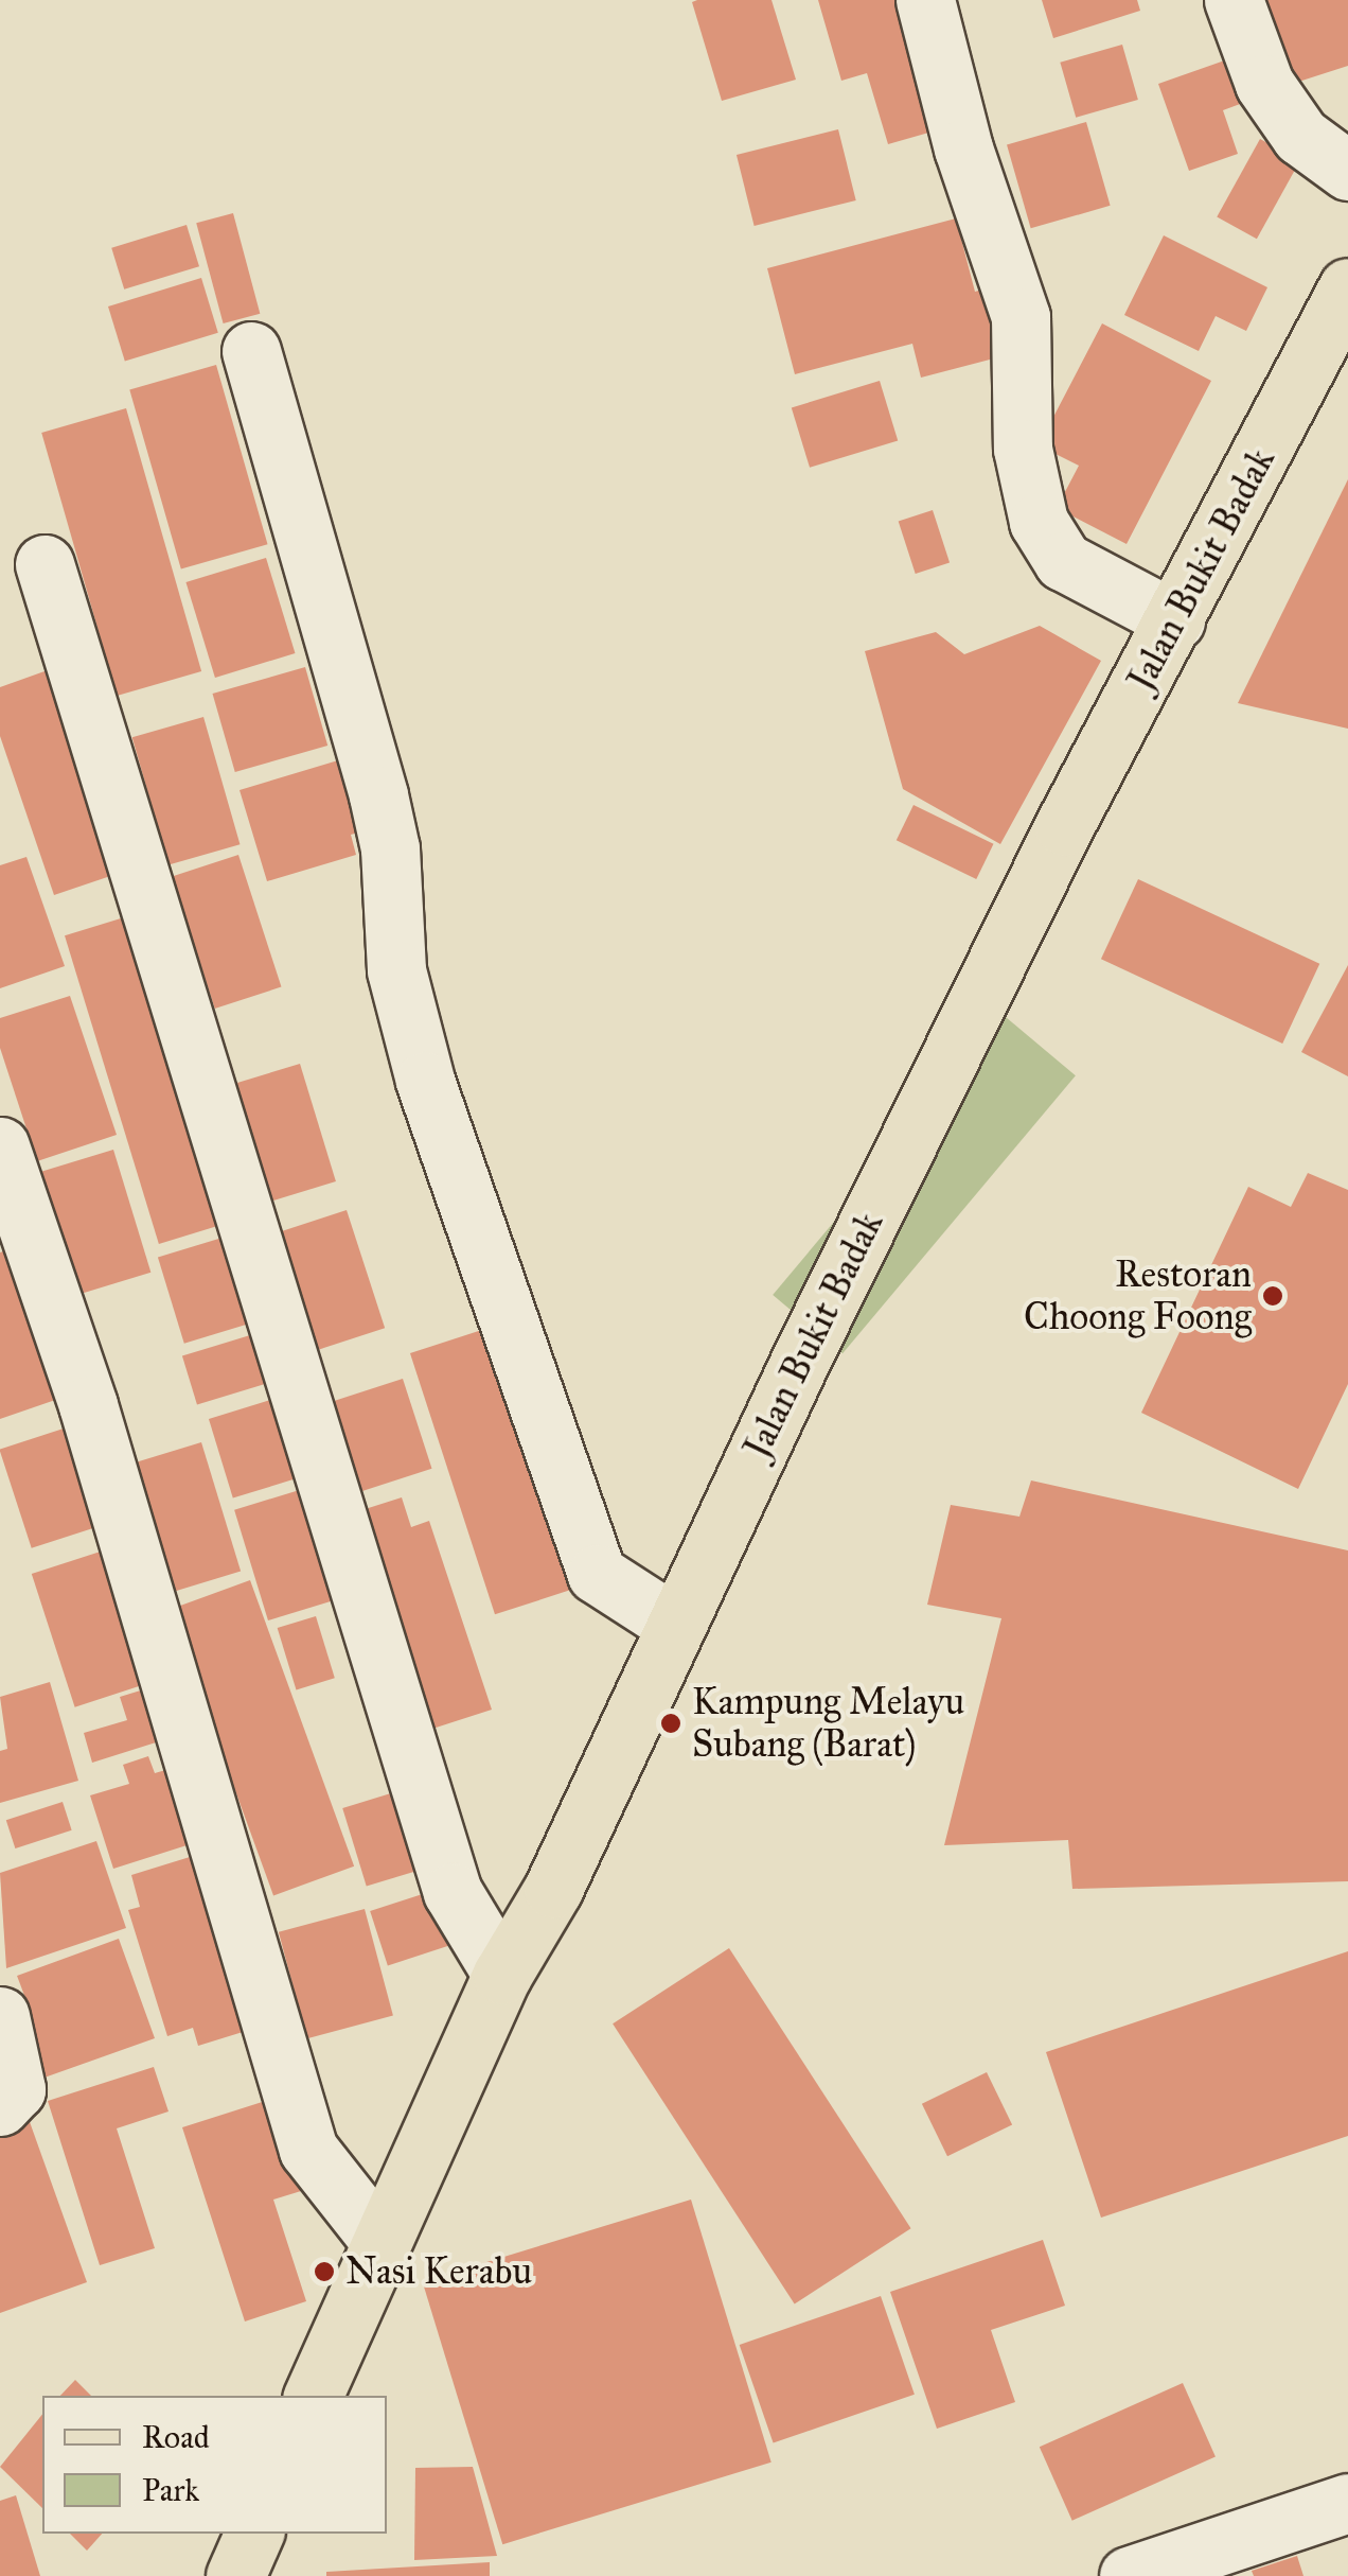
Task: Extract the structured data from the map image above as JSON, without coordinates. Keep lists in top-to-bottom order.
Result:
{
  "streets": {
    "main road": ["Jalan Bukit Badak"]
  },
  "places": ["Restoran Choong Foong", "Kampung Melayu Subang (Barat)", "Nasi Kerabu"],
  "legend": ["Road", "Park"]
}
